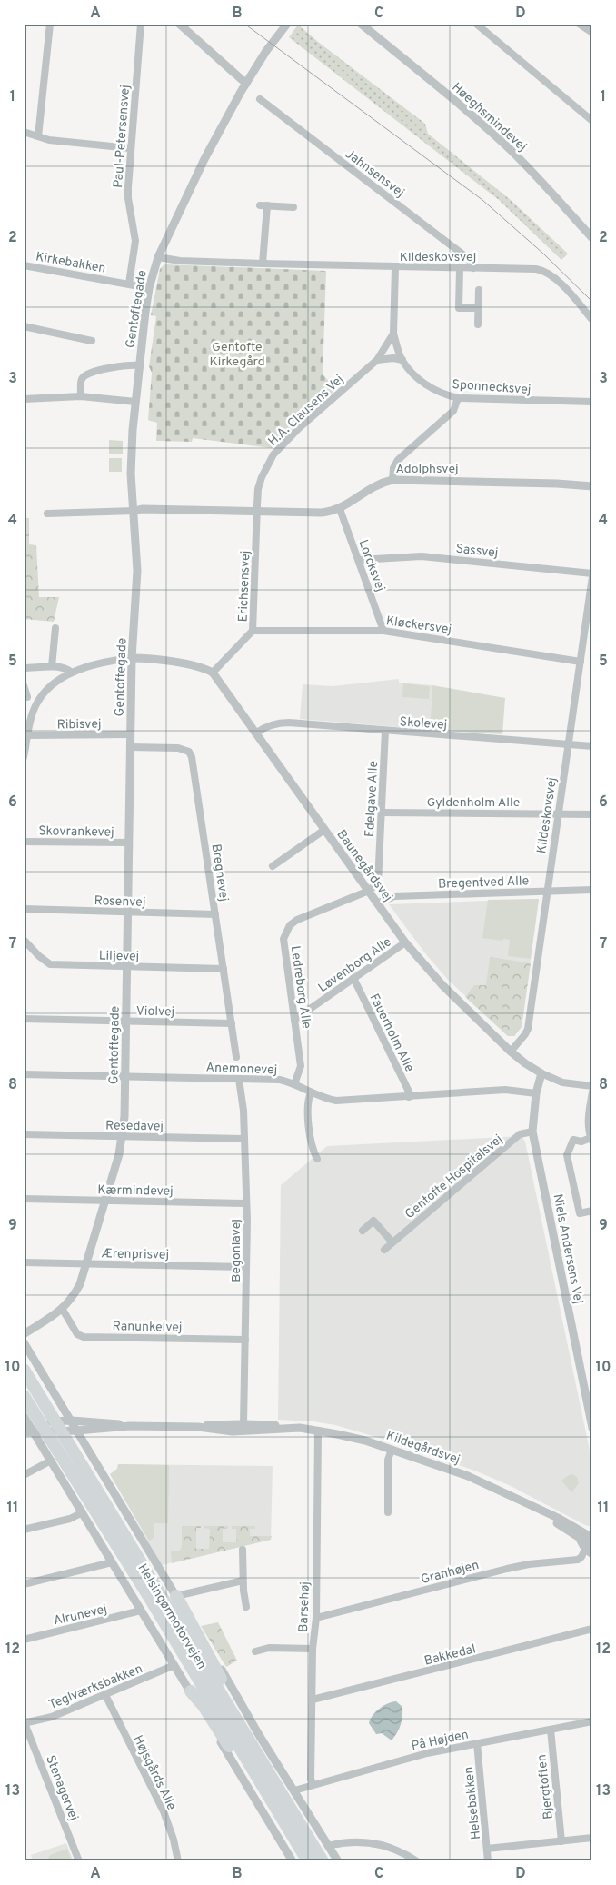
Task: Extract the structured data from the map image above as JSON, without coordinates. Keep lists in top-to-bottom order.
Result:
{
  "streets": {
    "highway": ["Helsingørmotorvejen"],
    "street": [
      "Høeghsmindevej",
      "Paul-Petersensvej",
      "Jahnsensvej",
      "Kildeskovsvej",
      "Kirkebakken",
      "Gentoftegade",
      "Sponnecksvej",
      "H.A. Clausens Vej",
      "Adolphsvej",
      "Sassvej",
      "Lorcksvej",
      "Erichsensvej",
      "Kløckersvej",
      "Skolevej",
      "Ribisvej",
      "Edelgave Alle",
      "Gyldenholm Alle",
      "Skovrankevej",
      "Baunegårdsvej",
      "Bregnevej",
      "Bregentved Alle",
      "Rosenvej",
      "Liljevej",
      "Løvenborg Alle",
      "Ledreborg Alle",
      "Violvej",
      "Fauerholm Alle",
      "Anemonevej",
      "Resedavej",
      "Gentofte Hospitalsvej",
      "Kærmindevej",
      "Niels Andersens Vej",
      "Begoniavej",
      "Ærenprisvej",
      "Ranunkelvej",
      "Kildegårdsvej",
      "Granhøjen",
      "Barsehøj",
      "Alrunevej",
      "Bakkedal",
      "Teglværksbakken",
      "På Højden",
      "Højsgårds Alle",
      "Bjergtoften",
      "Stenagervej",
      "Helsebakken"
    ]
  },
  "crossings": [
    ["Paul-Petersensvej", "Kirkebakken"],
    ["Jahnsensvej", "Kildeskovsvej"],
    ["Kildeskovsvej", "Gentoftegade"],
    ["Kildeskovsvej", "Sassvej"],
    ["Kildeskovsvej", "Kløckersvej"],
    ["Kildeskovsvej", "Skolevej"],
    ["Kildeskovsvej", "Gyldenholm Alle"],
    ["Kildeskovsvej", "Baunegårdsvej"],
    ["Kildeskovsvej", "Bregentved Alle"],
    ["Kirkebakken", "Gentoftegade"],
    ["Gentoftegade", "Adolphsvej"],
    ["Gentoftegade", "Ribisvej"],
    ["Gentoftegade", "Skovrankevej"],
    ["Gentoftegade", "Bregnevej"],
    ["Gentoftegade", "Rosenvej"],
    ["Gentoftegade", "Liljevej"],
    ["Gentoftegade", "Violvej"],
    ["Gentoftegade", "Anemonevej"],
    ["Gentoftegade", "Resedavej"],
    ["Gentoftegade", "Kærmindevej"],
    ["Gentoftegade", "Ærenprisvej"],
    ["Gentoftegade", "Ranunkelvej"],
    ["Sponnecksvej", "H.A. Clausens Vej"],
    ["H.A. Clausens Vej", "Adolphsvej"],
    ["H.A. Clausens Vej", "Erichsensvej"],
    ["Adolphsvej", "Lorcksvej"],
    ["Adolphsvej", "Erichsensvej"],
    ["Sassvej", "Lorcksvej"],
    ["Lorcksvej", "Kløckersvej"],
    ["Erichsensvej", "Kløckersvej"],
    ["Erichsensvej", "Baunegårdsvej"],
    ["Skolevej", "Edelgave Alle"],
    ["Skolevej", "Baunegårdsvej"],
    ["Edelgave Alle", "Gyldenholm Alle"],
    ["Edelgave Alle", "Baunegårdsvej"],
    ["Edelgave Alle", "Ledreborg Alle"],
    ["Baunegårdsvej", "Bregentved Alle"],
    ["Baunegårdsvej", "Løvenborg Alle"],
    ["Baunegårdsvej", "Ledreborg Alle"],
    ["Baunegårdsvej", "Niels Andersens Vej"],
    ["Bregnevej", "Rosenvej"],
    ["Bregnevej", "Liljevej"],
    ["Bregnevej", "Violvej"],
    ["Løvenborg Alle", "Ledreborg Alle"],
    ["Løvenborg Alle", "Fauerholm Alle"],
    ["Ledreborg Alle", "Anemonevej"],
    ["Fauerholm Alle", "Anemonevej"],
    ["Anemonevej", "Niels Andersens Vej"],
    ["Anemonevej", "Begoniavej"],
    ["Resedavej", "Begoniavej"],
    ["Gentofte Hospitalsvej", "Niels Andersens Vej"],
    ["Kærmindevej", "Begoniavej"],
    ["Begoniavej", "Ærenprisvej"],
    ["Begoniavej", "Ranunkelvej"],
    ["Begoniavej", "Kildegårdsvej"],
    ["Kildegårdsvej", "Granhøjen"],
    ["Kildegårdsvej", "Barsehøj"],
    ["Granhøjen", "Barsehøj"],
    ["Barsehøj", "Bakkedal"],
    ["Barsehøj", "På Højden"],
    ["Teglværksbakken", "Højsgårds Alle"],
    ["Teglværksbakken", "Stenagervej"],
    ["På Højden", "Bjergtoften"],
    ["På Højden", "Helsebakken"]
  ],
  "parks": ["Gentofte Kirkegård"],
  "grid": {
    "columns": [
      "A",
      "B",
      "C",
      "D"
    ],
    "rows": [
      "1",
      "2",
      "3",
      "4",
      "5",
      "6",
      "7",
      "8",
      "9",
      "10",
      "11",
      "12",
      "13"
    ]
  }
}
